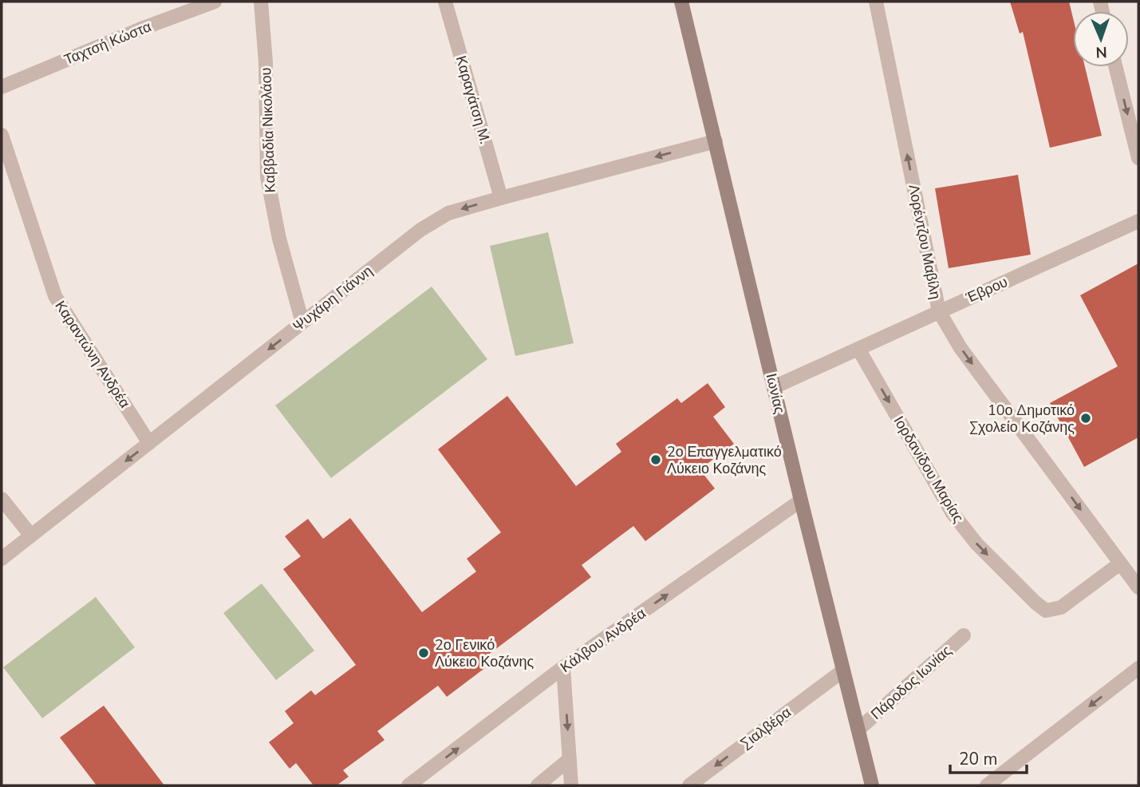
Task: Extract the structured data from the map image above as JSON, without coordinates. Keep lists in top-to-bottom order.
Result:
{
  "streets": {
    "main road": ["Ιωνίας"],
    "street": [
      "Ταχτσή Κώστα",
      "Καραγάτση Μ.",
      "Καββαδία Νικολάου",
      "Λορέντζου Μαβίλη",
      "Έβρου",
      "Ψυχάρη Γιάννη",
      "Καραντώνη Ανδρέα",
      "Ιορδανίδου Μαρίας",
      "Κάλβου Ανδρέα",
      "Πάροδος Ιωνίας",
      "Σιαλβέρα"
    ]
  },
  "crossings": [
    ["Καραγάτση Μ.", "Ψυχάρη Γιάννη"],
    ["Καββαδία Νικολάου", "Ψυχάρη Γιάννη"],
    ["Λορέντζου Μαβίλη", "Έβρου"],
    ["Λορέντζου Μαβίλη", "Ιορδανίδου Μαρίας"],
    ["Έβρου", "Ιωνίας"],
    ["Έβρου", "Ιορδανίδου Μαρίας"],
    ["Ψυχάρη Γιάννη", "Καραντώνη Ανδρέα"],
    ["Ψυχάρη Γιάννη", "Ιωνίας"],
    ["Ιωνίας", "Κάλβου Ανδρέα"],
    ["Ιωνίας", "Πάροδος Ιωνίας"],
    ["Ιωνίας", "Σιαλβέρα"]
  ],
  "one_way": [
    "Ψυχάρη Γιάννη",
    "Ιορδανίδου Μαρίας",
    "Κάλβου Ανδρέα",
    "Σιαλβέρα"
  ],
  "places": ["10ο Δημοτικό Σχολείο Κοζάνης", "2ο Επαγγελματικό Λύκειο Κοζάνης", "2ο Γενικό Λύκειο Κοζάνης"],
  "scale_bar": "20 m",
  "north": "bottom"
}
